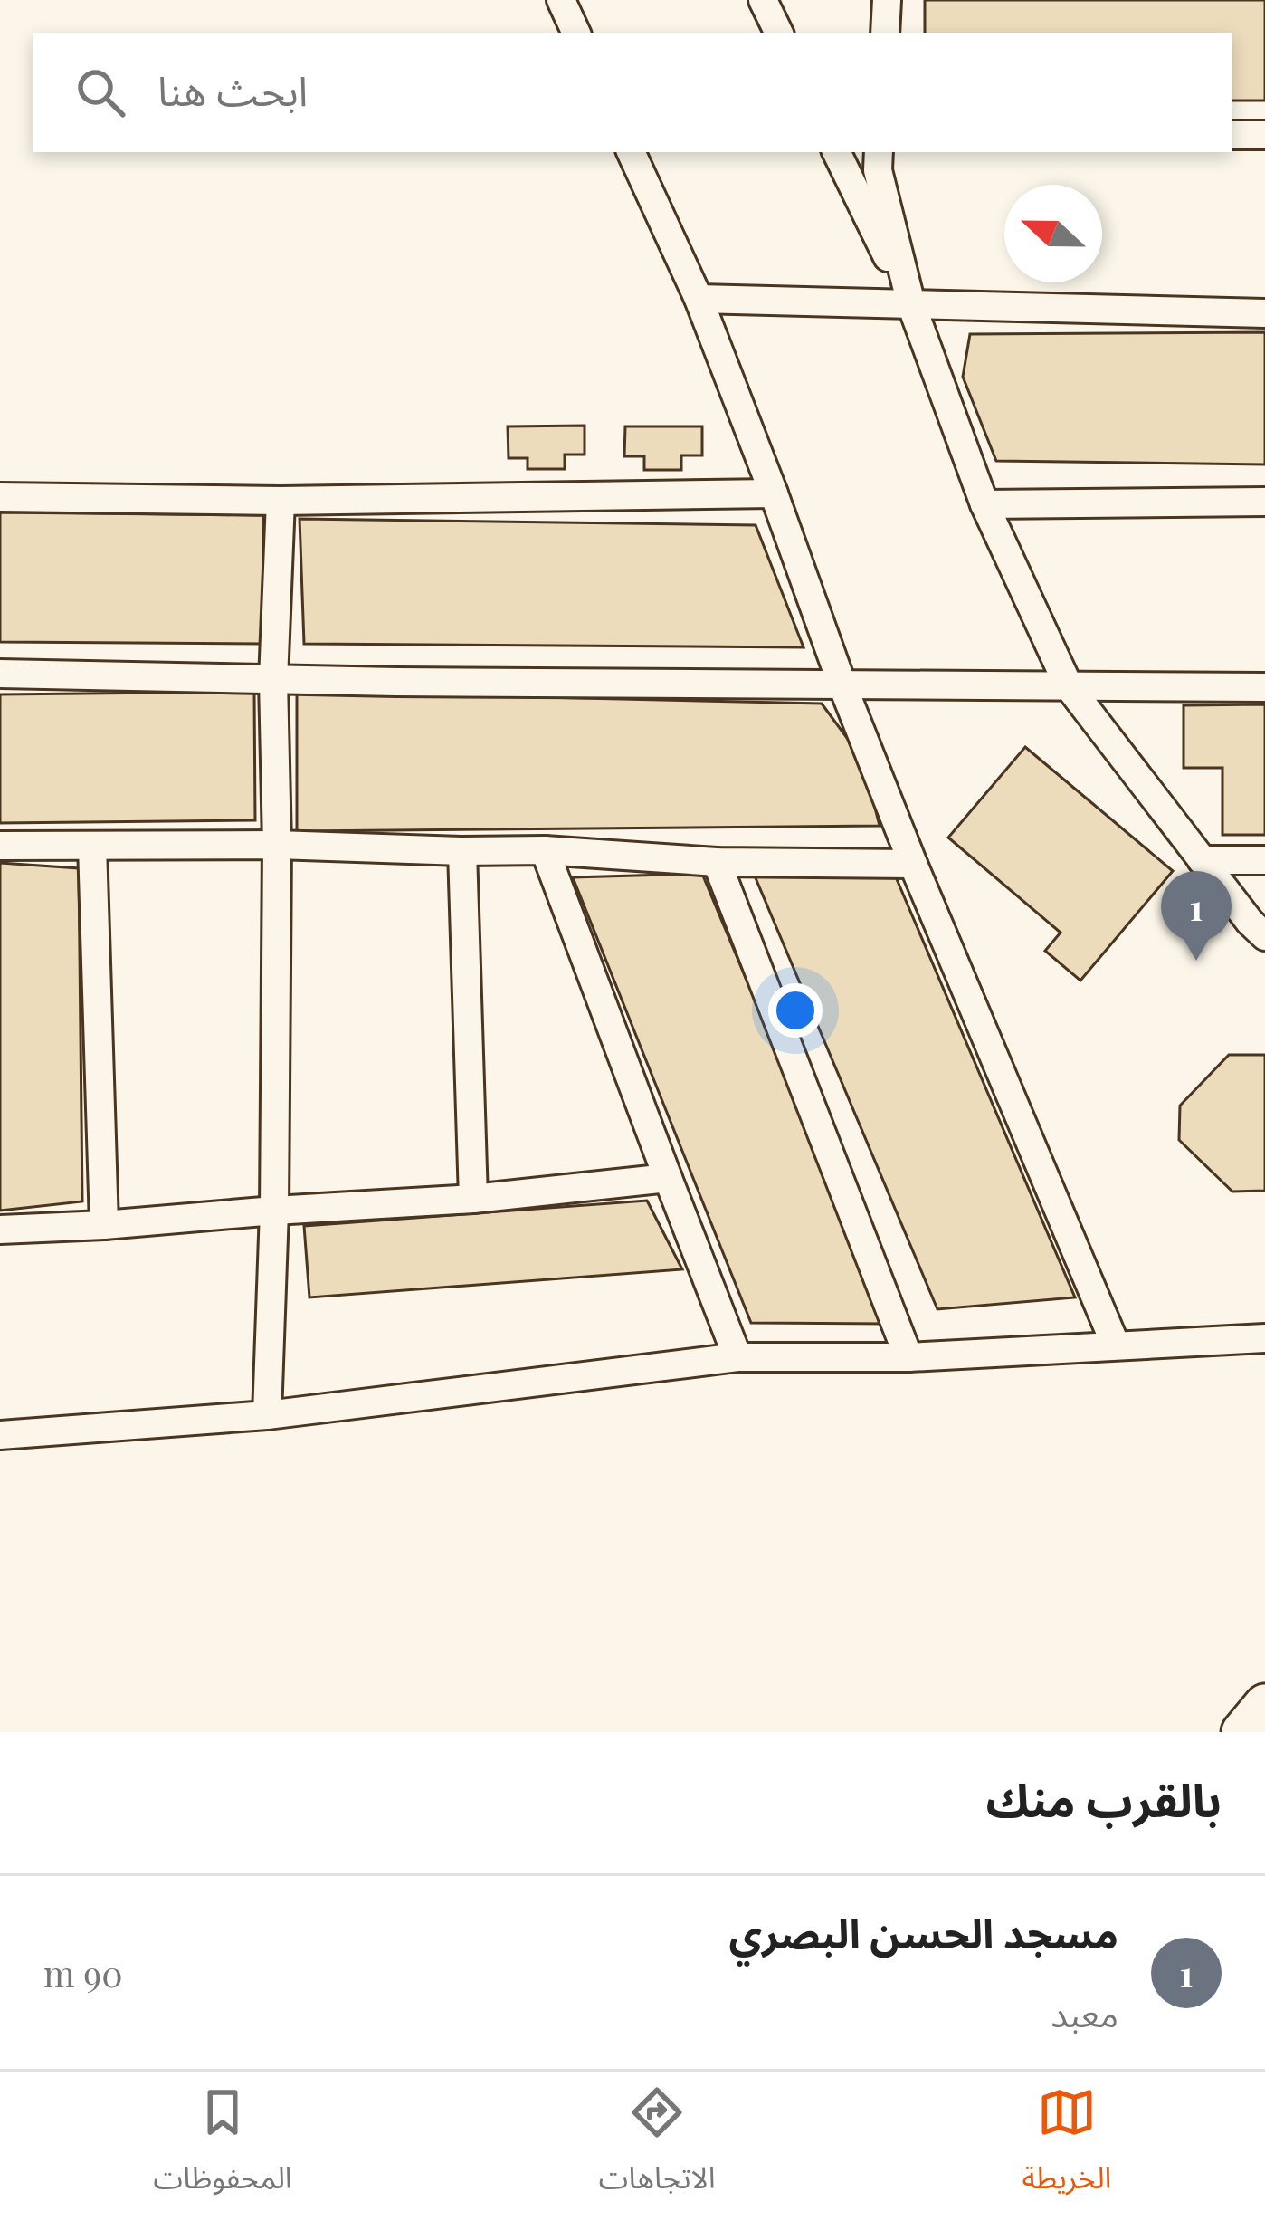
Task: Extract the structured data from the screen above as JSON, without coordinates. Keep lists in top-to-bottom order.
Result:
{
  "north": "left",
  "page": {
    "search": "ابحث هنا",
    "pins": "1",
    "heading": "بالقرب منك",
    "list": [
      {
        "mark": "1",
        "name": "مسجد الحسن البصري",
        "note": "معبد",
        "value": "90 m"
      }
    ],
    "nav": ["الخريطة", "الاتجاهات", "المحفوظات"]
  }
}
